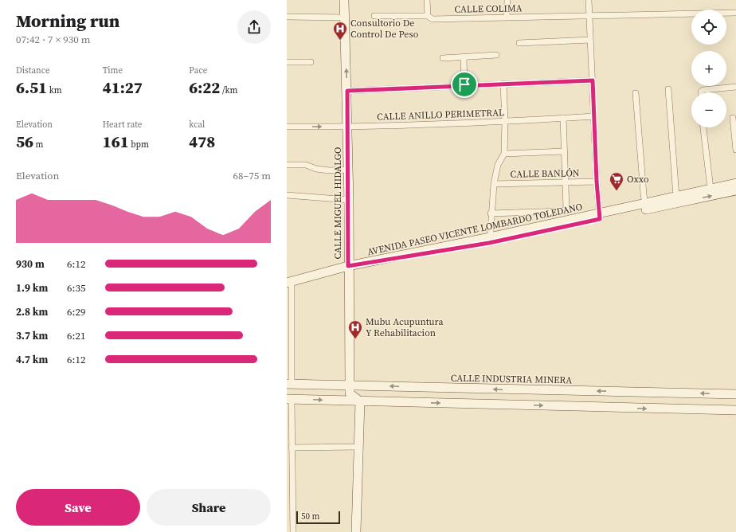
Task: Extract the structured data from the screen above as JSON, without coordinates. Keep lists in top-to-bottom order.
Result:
{
  "streets": {
    "main road": ["CALLE MIGUEL HIDALGO", "AVENIDA PASEO VICENTE LOMBARDO TOLEDANO", "CALLE INDUSTRIA MINERA"],
    "street": ["CALLE COLIMA", "CALLE ANILLO PERIMETRAL", "CALLE BANLÓN"]
  },
  "crossings": [
    ["CALLE ANILLO PERIMETRAL", "CALLE MIGUEL HIDALGO"],
    ["CALLE MIGUEL HIDALGO", "AVENIDA PASEO VICENTE LOMBARDO TOLEDANO"],
    ["CALLE MIGUEL HIDALGO", "CALLE INDUSTRIA MINERA"]
  ],
  "places": {
    "hospital": ["Consultorio De Control De Peso", "Mubu Acupuntura Y Rehabilitacion"],
    "supermarket": ["Oxxo"]
  },
  "scale_bar": "50 m",
  "page": {
    "heading": ["Morning run", "07:42 · 7 × 930 m"],
    "map_buttons": ["+", "−"],
    "stats": [
      ["Distance", "6.51 km"],
      ["Time", "41:27"],
      ["Pace", "6:22 /km"],
      ["Elevation", "56 m"],
      ["Heart rate", "161 bpm"],
      ["kcal", "478"]
    ],
    "chart": ["Elevation", "68–75 m"],
    "list": [
      {
        "name": "930 m",
        "note": "6:12"
      },
      {
        "name": "1.9 km",
        "note": "6:35"
      },
      {
        "name": "2.8 km",
        "note": "6:29"
      },
      {
        "name": "3.7 km",
        "note": "6:21"
      },
      {
        "name": "4.7 km",
        "note": "6:12"
      }
    ],
    "buttons": ["Save", "Share"],
    "scale": "50 m"
  }
}
